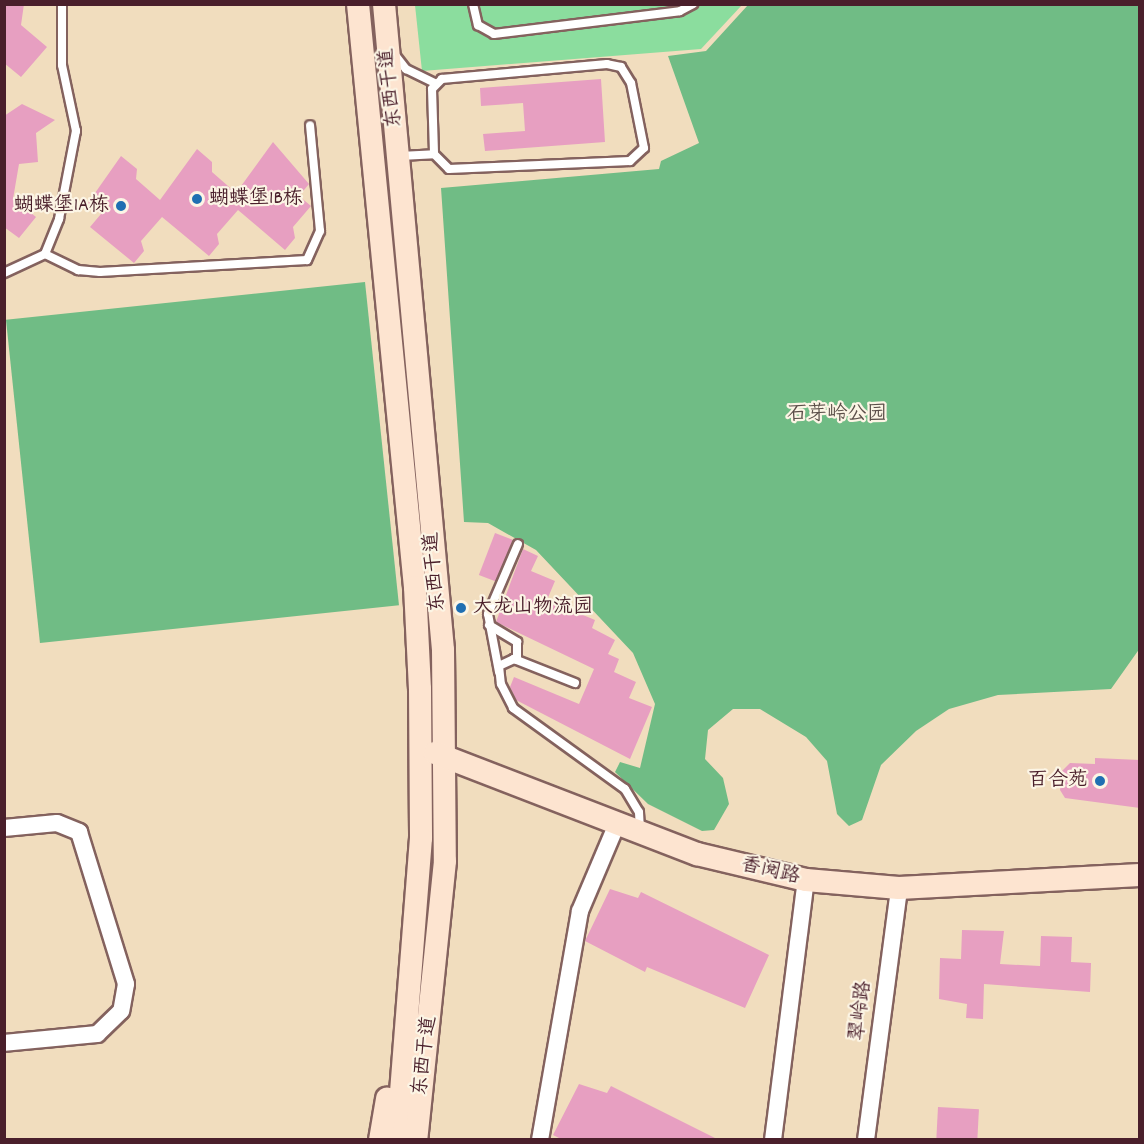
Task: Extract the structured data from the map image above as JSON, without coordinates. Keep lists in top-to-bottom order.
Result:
{
  "streets": {
    "main road": ["东西干道", "香阅路"],
    "street": ["翠岭路"]
  },
  "crossings": [
    ["东西干道", "香阅路"],
    ["香阅路", "翠岭路"]
  ],
  "parks": ["石芽岭公园"],
  "places": [
    "蝴蝶堡1B栋",
    "蝴蝶堡1A栋",
    "大龙山物流园",
    "百合苑"
  ]
}
